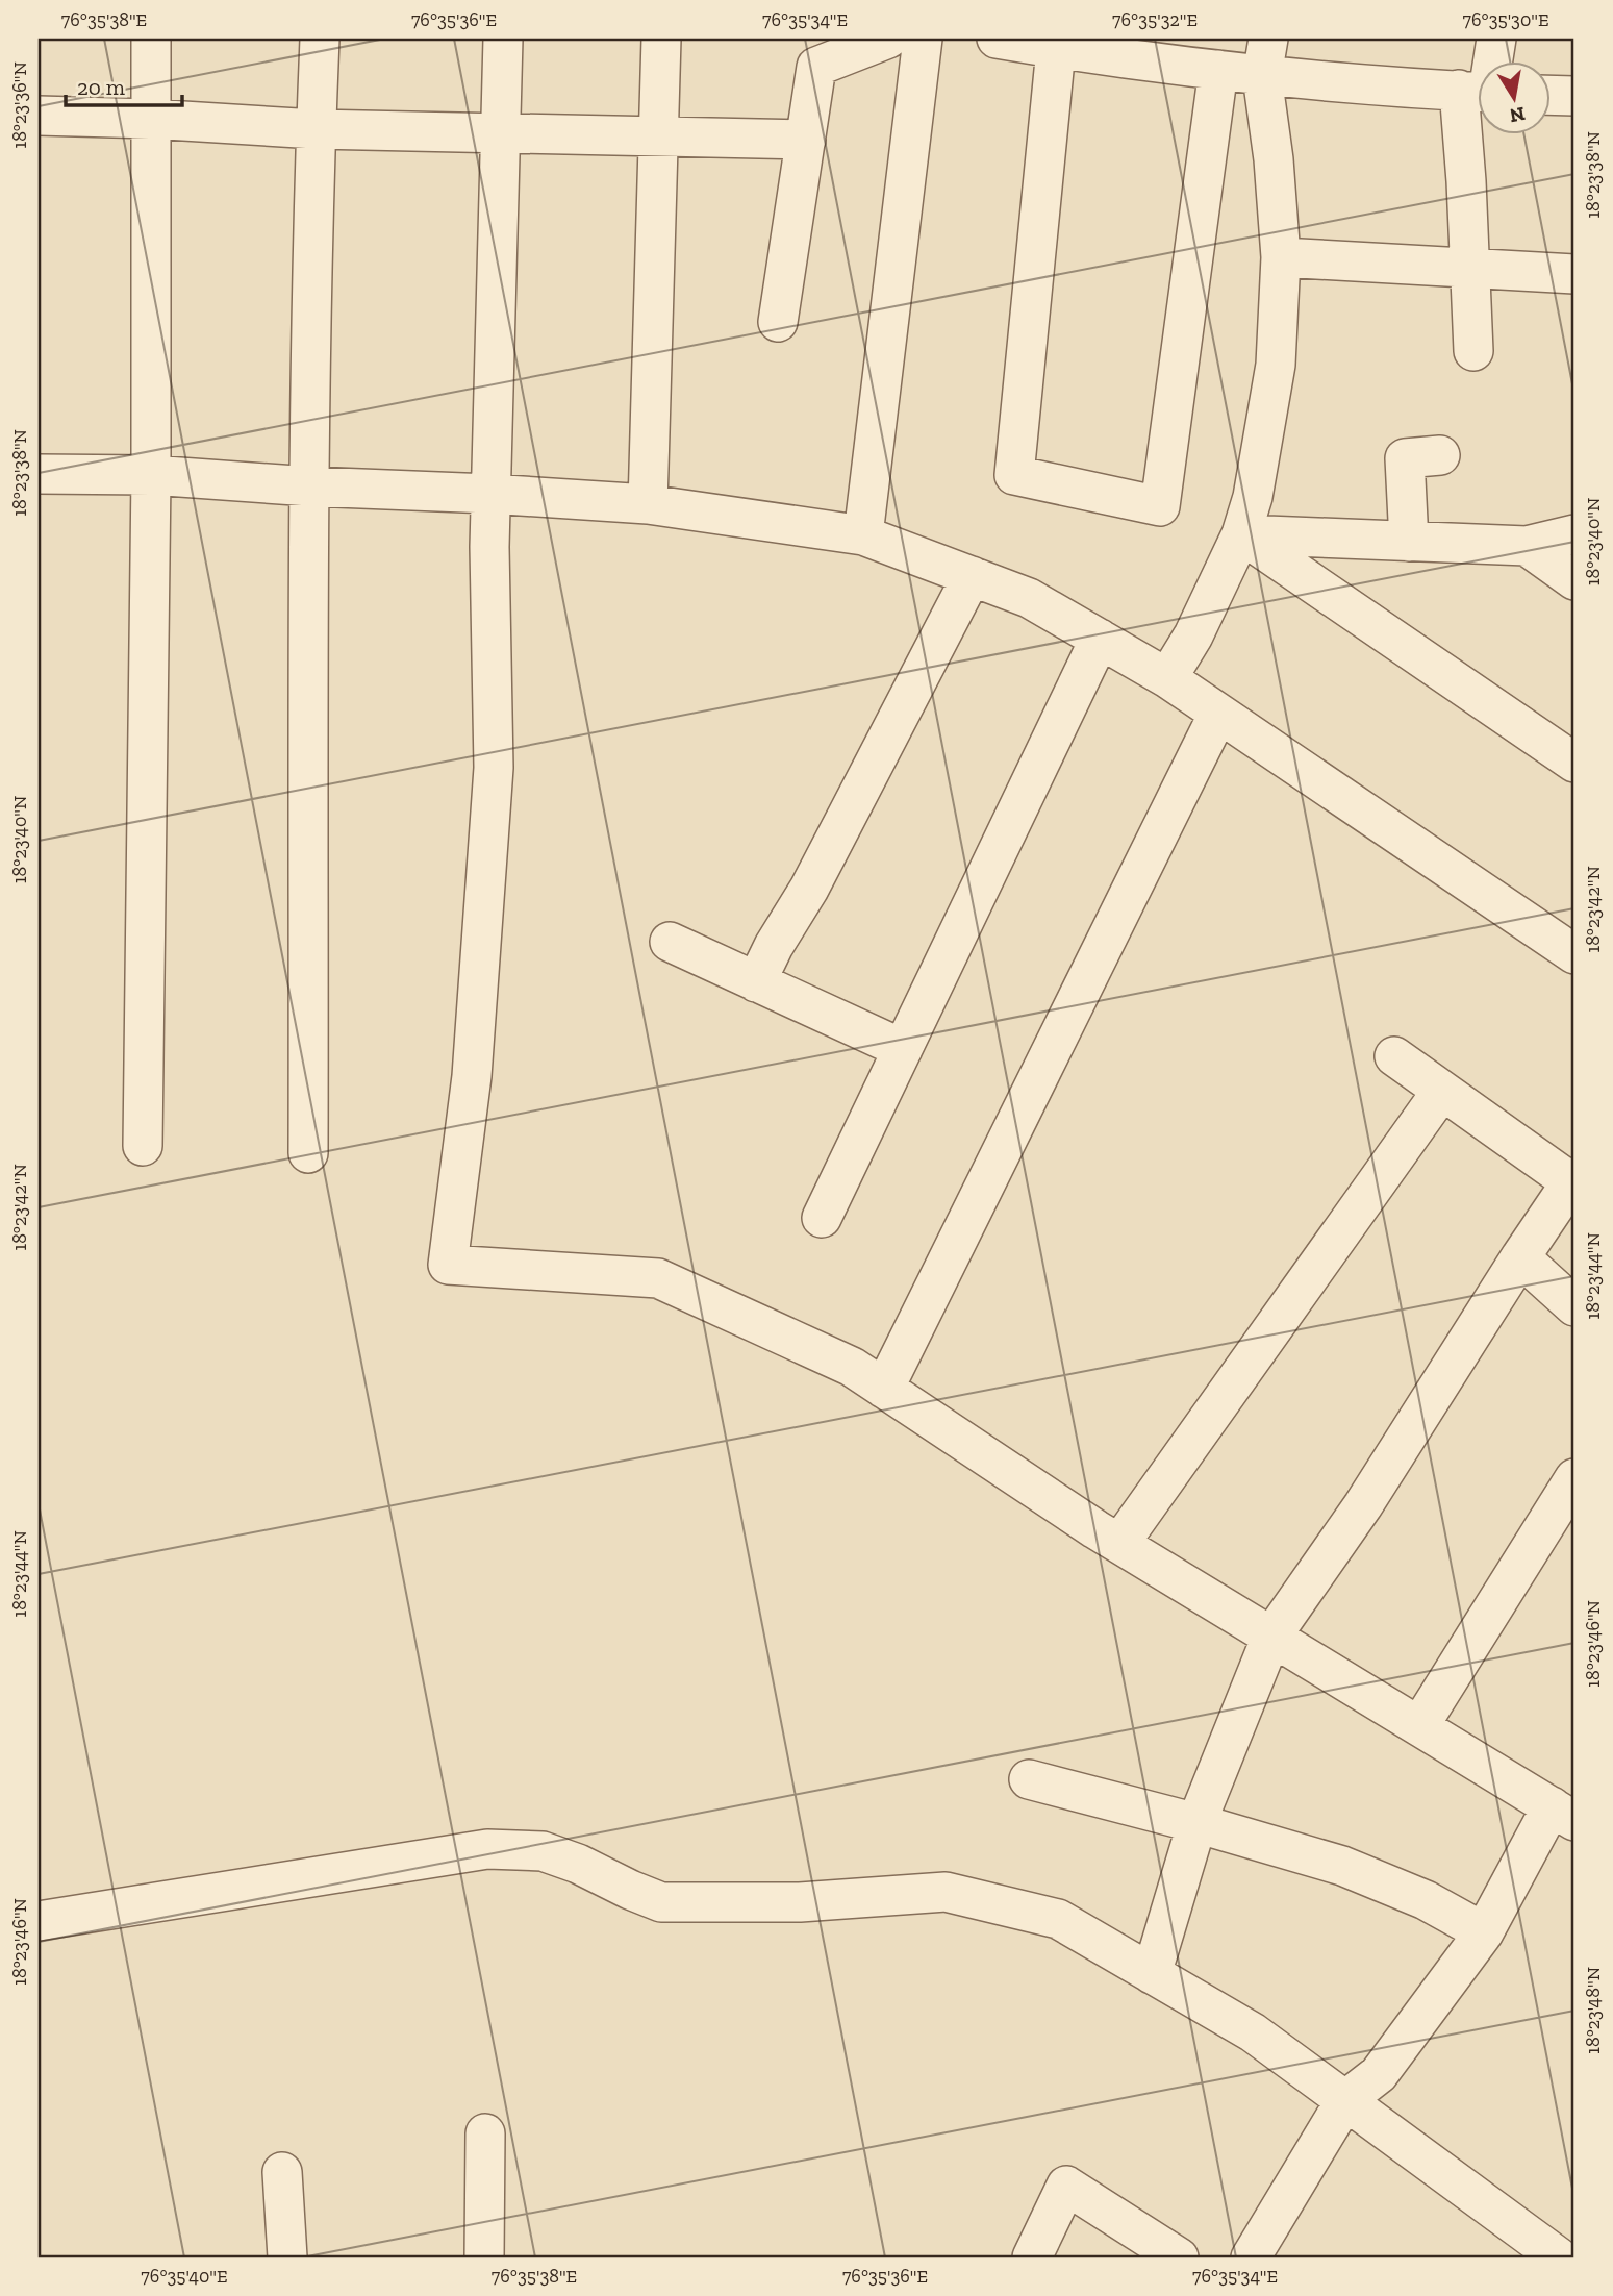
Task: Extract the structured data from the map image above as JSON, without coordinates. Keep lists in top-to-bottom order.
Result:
{
  "scale_bar": "20 m",
  "north": "bottom",
  "coordinates": [
    "76°35'38\"E",
    "76°35'36\"E",
    "76°35'34\"E",
    "76°35'32\"E",
    "76°35'30\"E",
    "18°23'36\"N",
    "18°23'38\"N",
    "18°23'40\"N",
    "18°23'42\"N",
    "18°23'44\"N",
    "18°23'46\"N",
    "18°23'48\"N",
    "76°35'40\"E"
  ]
}
